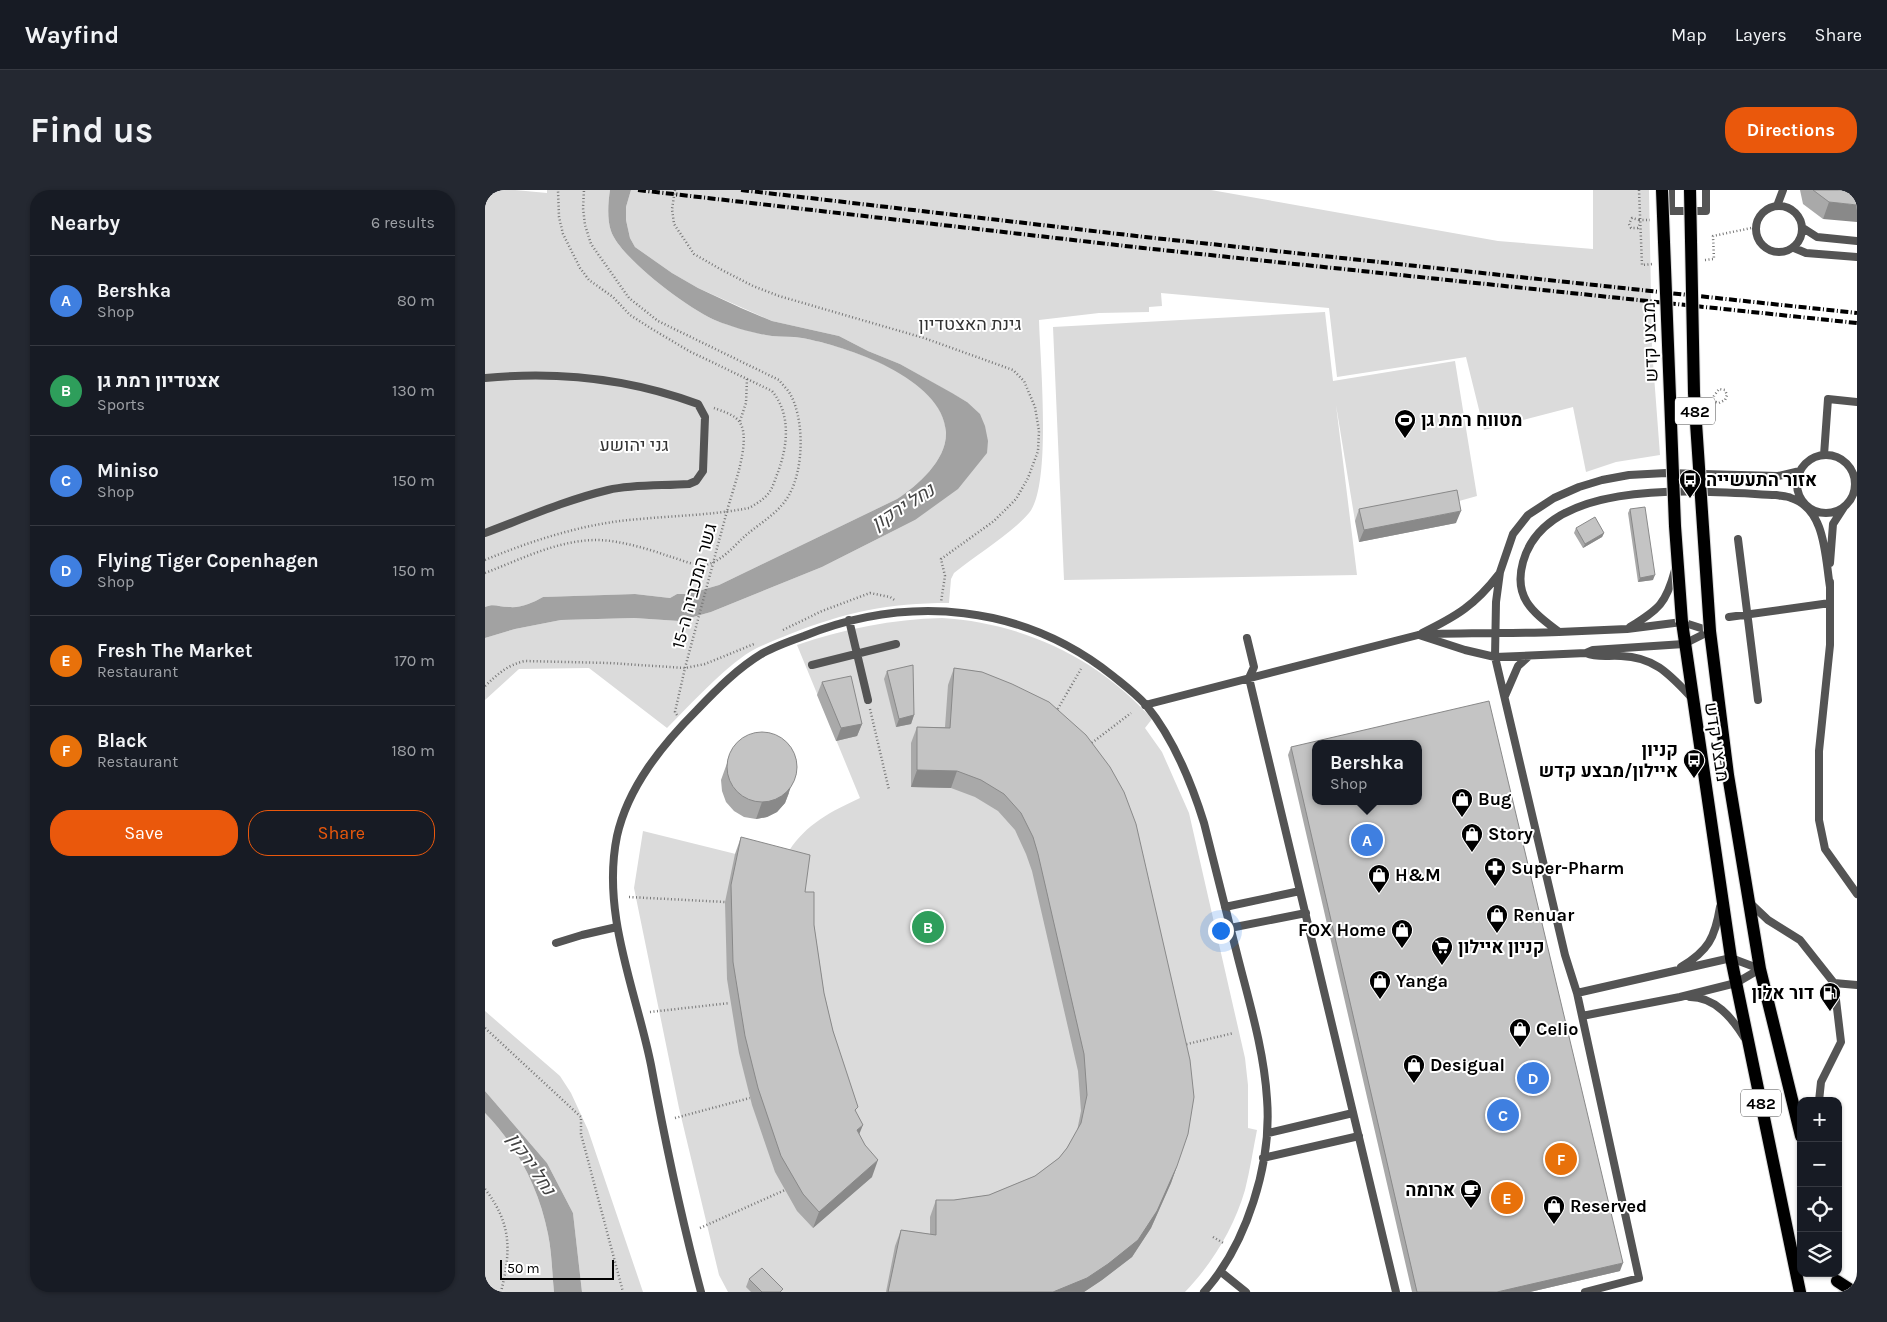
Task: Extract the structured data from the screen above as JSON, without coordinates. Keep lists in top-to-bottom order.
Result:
{
  "streets": {
    "main road": ["מבצע קדש", "482"],
    "path": ["גשר המכביה ה-15"]
  },
  "water": ["נחל ירקון"],
  "parks": ["גינת האצטדיון", "גני יהושע"],
  "places": {
    "sports": ["מטווח רמת גן"],
    "bus stop": ["אזור התעשייה", "קניון איילון/מבצע קדש"],
    "shop": [
      "Bug",
      "Story",
      "H&M",
      "Renuar",
      "FOX Home",
      "Yanga",
      "Celio",
      "Desigual",
      "Reserved"
    ],
    "pharmacy": ["Super-Pharm"],
    "supermarket": ["קניון איילון"],
    "fuel station": ["דור אלון"],
    "cafe": ["ארומה"]
  },
  "scale_bar": "50 m",
  "page": {
    "header": "Wayfind",
    "nav": ["Map", "Layers", "Share"],
    "buttons": [
      "Directions",
      ["Save", "Share"]
    ],
    "title": "Find us",
    "heading": ["Nearby", "6 results"],
    "list": [
      {
        "mark": "A",
        "name": "Bershka",
        "note": "Shop",
        "value": "80 m"
      },
      {
        "mark": "B",
        "name": "אצטדיון רמת גן",
        "note": "Sports",
        "value": "130 m"
      },
      {
        "mark": "C",
        "name": "Miniso",
        "note": "Shop",
        "value": "150 m"
      },
      {
        "mark": "D",
        "name": "Flying Tiger Copenhagen",
        "note": "Shop",
        "value": "150 m"
      },
      {
        "mark": "E",
        "name": "Fresh The Market",
        "note": "Restaurant",
        "value": "170 m"
      },
      {
        "mark": "F",
        "name": "Black",
        "note": "Restaurant",
        "value": "180 m"
      }
    ],
    "popup": ["Bershka", "Shop"],
    "pins": [
      "A",
      "B",
      "D",
      "C",
      "F",
      "E"
    ],
    "map_buttons": ["+", "−"],
    "scale": "50 m"
  }
}
